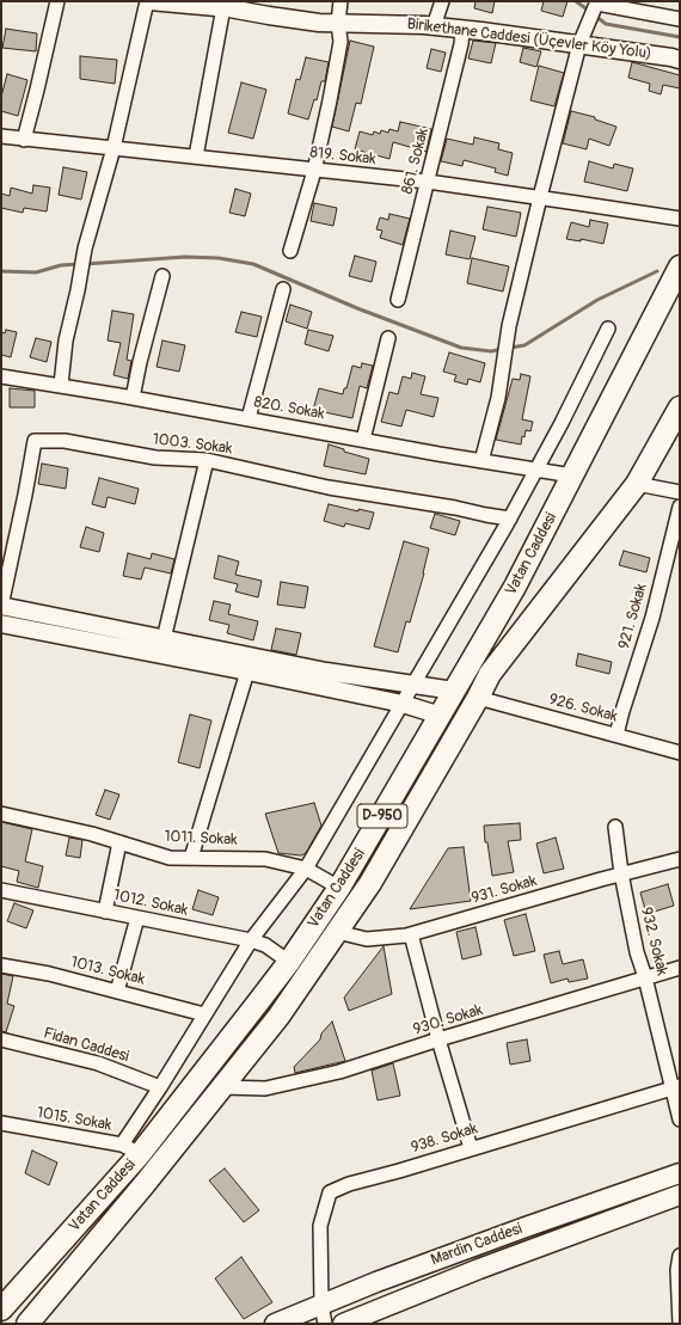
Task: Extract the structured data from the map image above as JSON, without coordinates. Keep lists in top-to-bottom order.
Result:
{
  "streets": {
    "highway": ["Vatan Caddesi", "D-950"],
    "main road": ["Mardin Caddesi"],
    "street": [
      "Birikethane Caddesi (Üçevler Köy Yolu)",
      "819. Sokak",
      "861. Sokak",
      "820. Sokak",
      "1003. Sokak",
      "921. Sokak",
      "926. Sokak",
      "1011. Sokak",
      "931. Sokak",
      "1012. Sokak",
      "932. Sokak",
      "1013. Sokak",
      "930. Sokak",
      "Fidan Caddesi",
      "1015. Sokak",
      "938. Sokak"
    ]
  },
  "crossings": [
    ["Birikethane Caddesi (Üçevler Köy Yolu)", "861. Sokak"],
    ["819. Sokak", "861. Sokak"],
    ["820. Sokak", "Vatan Caddesi"],
    ["Vatan Caddesi", "926. Sokak"],
    ["Vatan Caddesi", "1011. Sokak"],
    ["Vatan Caddesi", "931. Sokak"],
    ["Vatan Caddesi", "1012. Sokak"],
    ["Vatan Caddesi", "930. Sokak"],
    ["Vatan Caddesi", "1015. Sokak"],
    ["921. Sokak", "926. Sokak"],
    ["931. Sokak", "932. Sokak"],
    ["932. Sokak", "930. Sokak"],
    ["932. Sokak", "938. Sokak"],
    ["938. Sokak", "Mardin Caddesi"]
  ]
}
